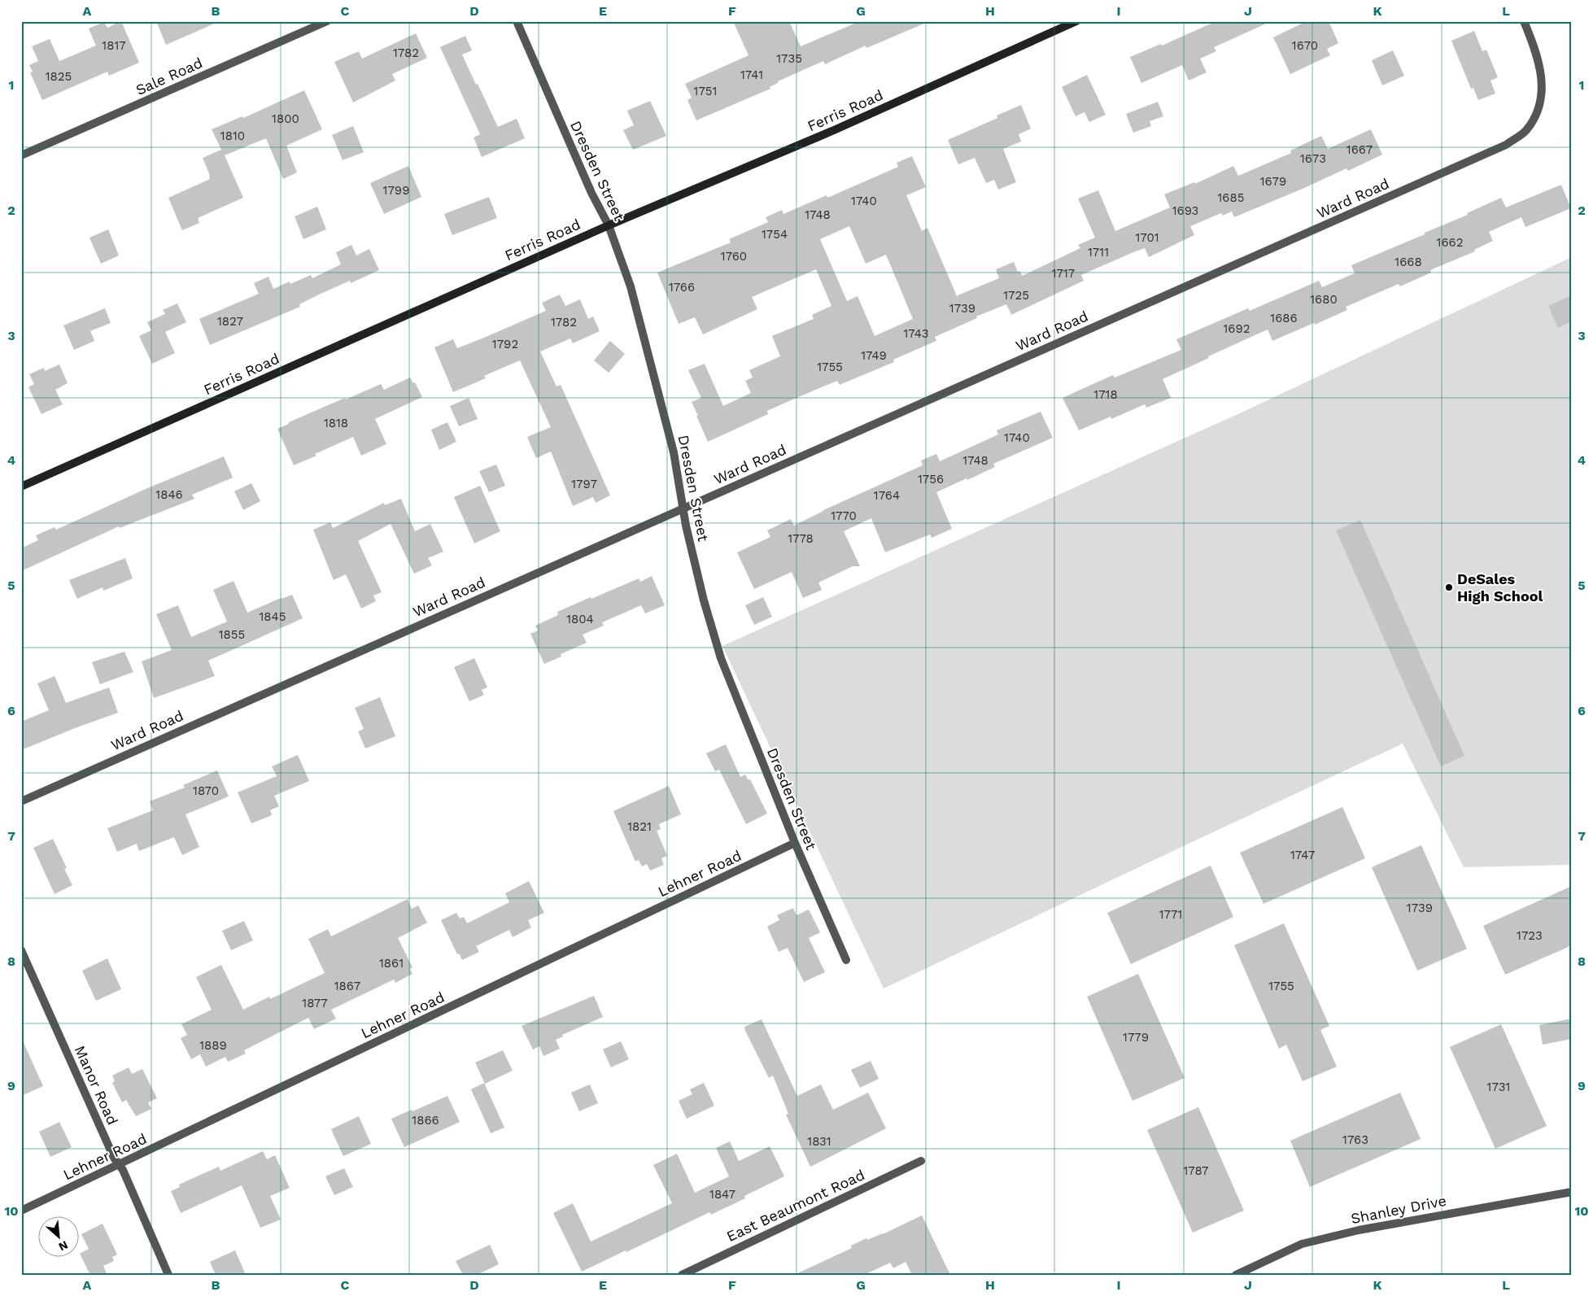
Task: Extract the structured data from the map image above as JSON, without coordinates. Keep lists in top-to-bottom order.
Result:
{
  "streets": {
    "main road": ["Ferris Road"],
    "street": [
      "Sale Road",
      "Dresden Street",
      "Ward Road",
      "Lehner Road",
      "Manor Road",
      "East Beaumont Road",
      "Shanley Drive"
    ]
  },
  "crossings": [
    ["Ferris Road", "Dresden Street"],
    ["Dresden Street", "Ward Road"],
    ["Dresden Street", "Lehner Road"],
    ["Lehner Road", "Manor Road"]
  ],
  "places": ["DeSales High School"],
  "house_numbers": [
    "1817",
    "1670",
    "1782",
    "1735",
    "1741",
    "1825",
    "1751",
    "1800",
    "1810",
    "1667",
    "1673",
    "1679",
    "1799",
    "1685",
    "1740",
    "1693",
    "1748",
    "1754",
    "1701",
    "1662",
    "1711",
    "1760",
    "1668",
    "1717",
    "1766",
    "1725",
    "1680",
    "1739",
    "1686",
    "1827",
    "1782",
    "1692",
    "1743",
    "1792",
    "1749",
    "1755",
    "1718",
    "1818",
    "1740",
    "1748",
    "1756",
    "1797",
    "1846",
    "1764",
    "1770",
    "1778",
    "1845",
    "1804",
    "1855",
    "1870",
    "1821",
    "1747",
    "1739",
    "1771",
    "1723",
    "1861",
    "1867",
    "1755",
    "1877",
    "1779",
    "1889",
    "1731",
    "1866",
    "1763",
    "1831",
    "1787",
    "1847"
  ],
  "north": "bottom right",
  "grid": {
    "columns": [
      "A",
      "B",
      "C",
      "D",
      "E",
      "F",
      "G",
      "H",
      "I",
      "J",
      "K",
      "L"
    ],
    "rows": [
      "1",
      "2",
      "3",
      "4",
      "5",
      "6",
      "7",
      "8",
      "9",
      "10"
    ]
  }
}
